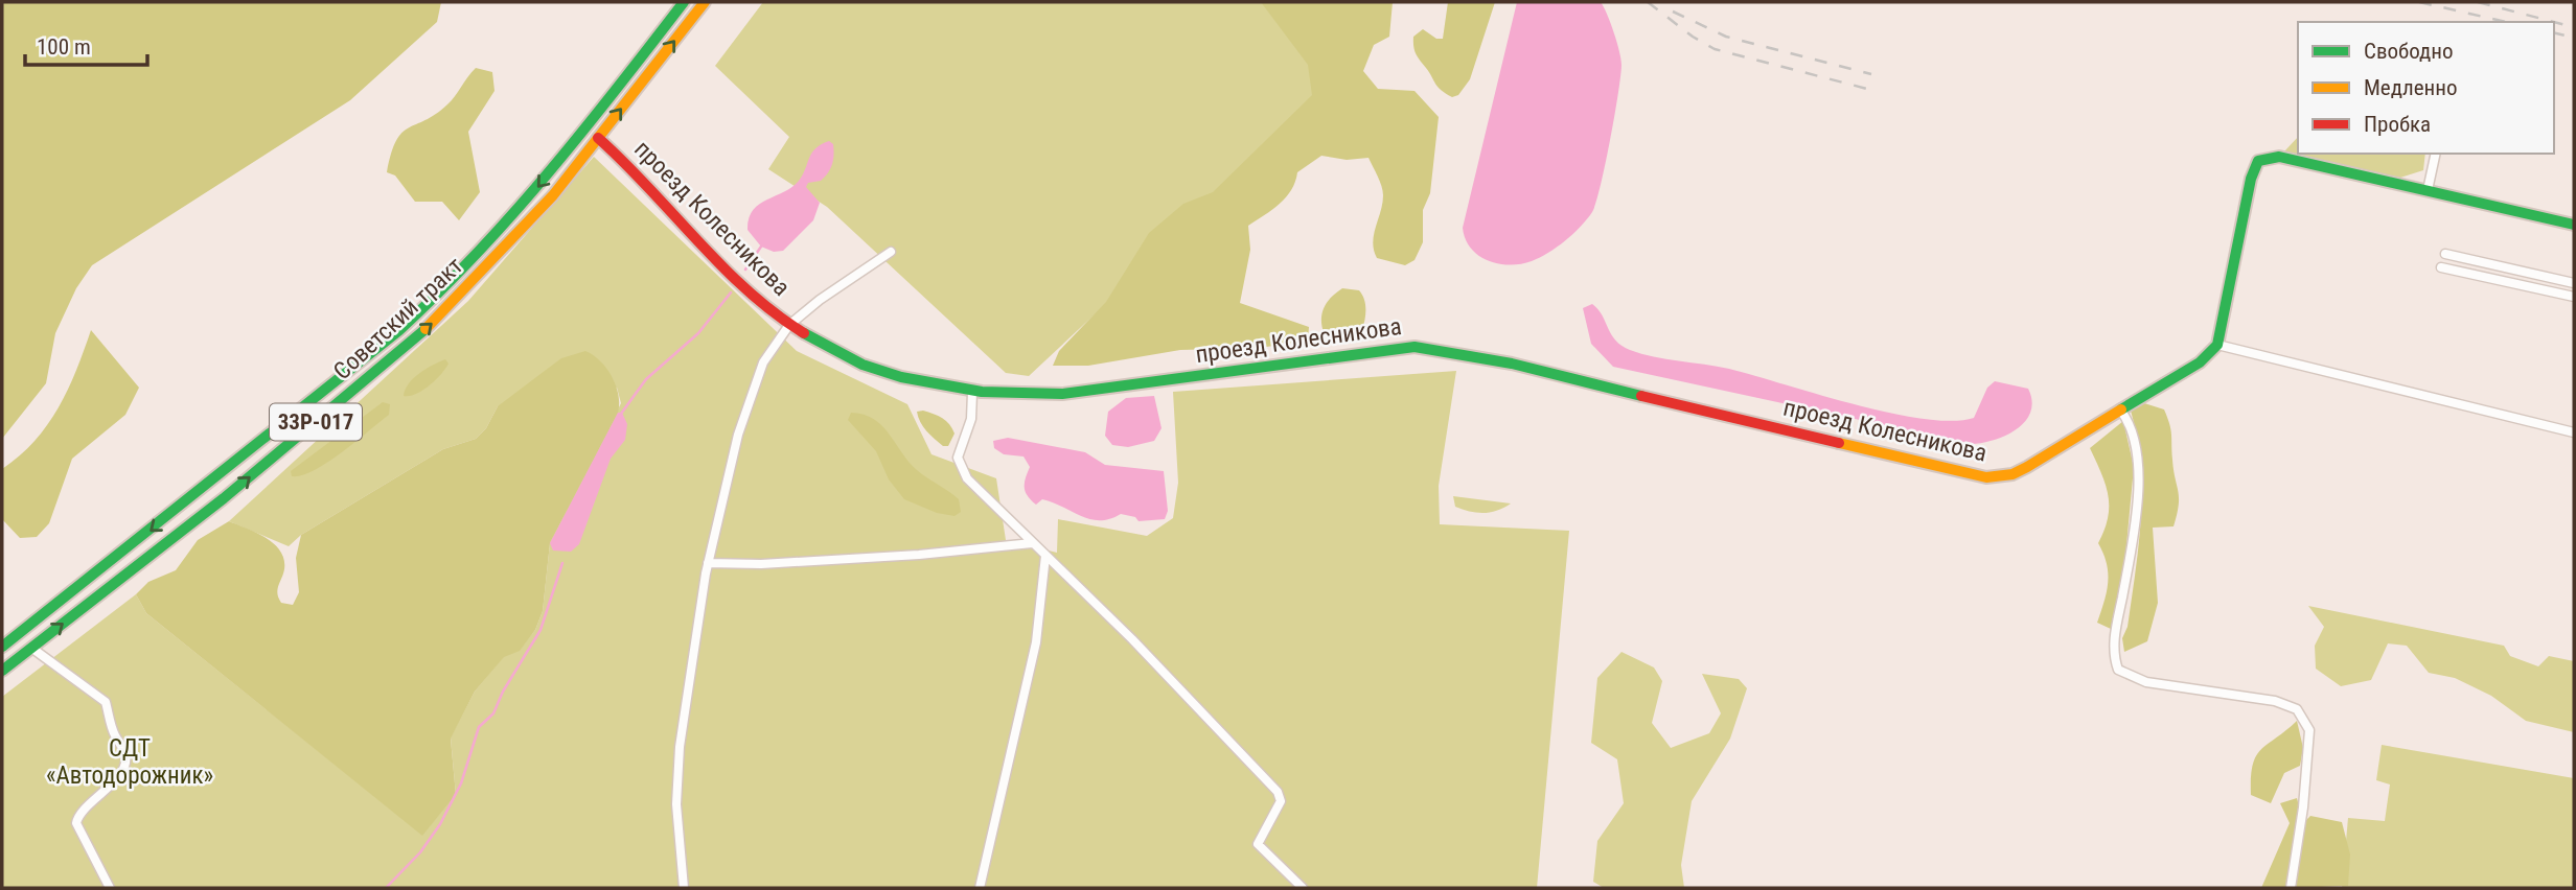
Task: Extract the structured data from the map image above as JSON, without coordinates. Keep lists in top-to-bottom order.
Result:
{
  "streets": {
    "main road": ["проезд Колесникова", "Советский тракт", "33Р-017"]
  },
  "crossings": [
    ["проезд Колесникова", "Советский тракт"]
  ],
  "parks": ["СДТ «Автодорожник»"],
  "legend": ["Свободно", "Медленно", "Пробка"],
  "scale_bar": "100 m"
}
